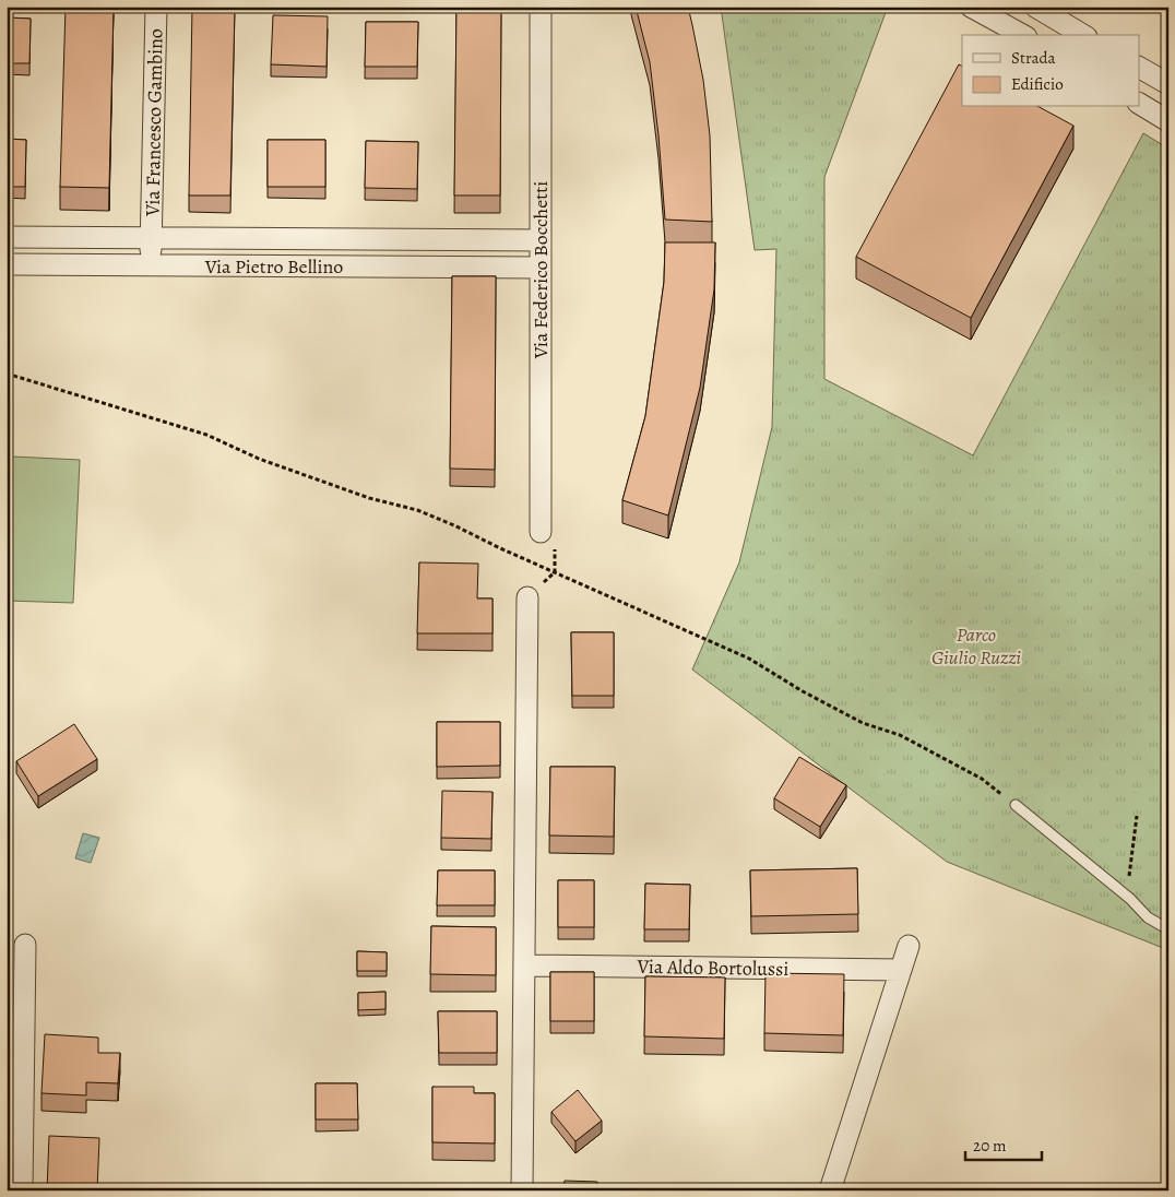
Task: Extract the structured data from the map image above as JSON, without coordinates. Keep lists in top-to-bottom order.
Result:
{
  "streets": {
    "street": [
      "Via Francesco Gambino",
      "Via Pietro Bellino",
      "Via Federico Bocchetti",
      "Via Aldo Bortolussi"
    ]
  },
  "crossings": [
    ["Via Francesco Gambino", "Via Pietro Bellino"],
    ["Via Pietro Bellino", "Via Federico Bocchetti"]
  ],
  "parks": ["Parco Giulio Ruzzi"],
  "legend": ["Strada", "Edificio"],
  "scale_bar": "20 m"
}
